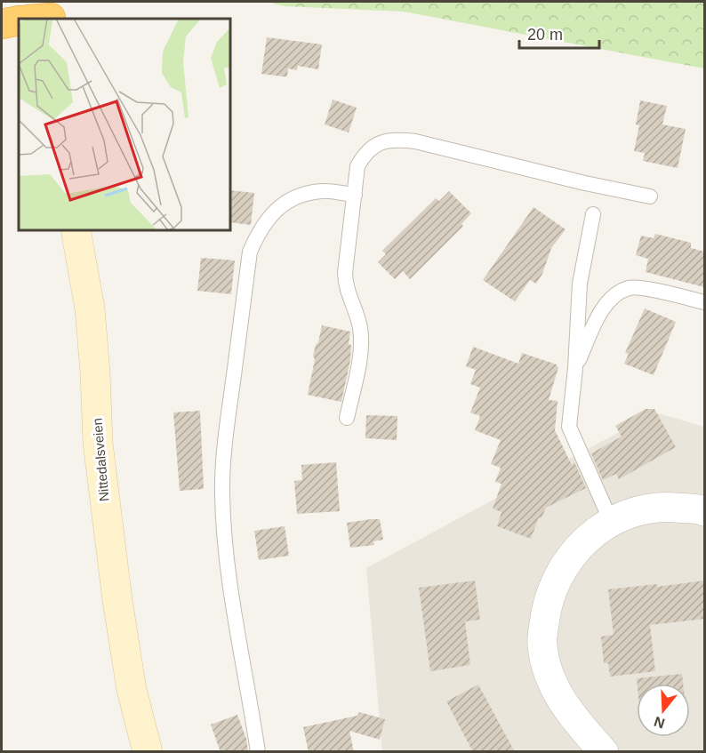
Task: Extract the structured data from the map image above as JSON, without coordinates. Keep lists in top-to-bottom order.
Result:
{
  "streets": {
    "main road": ["Nittedalsveien"]
  },
  "scale_bar": "20 m",
  "north": "bottom"
}
